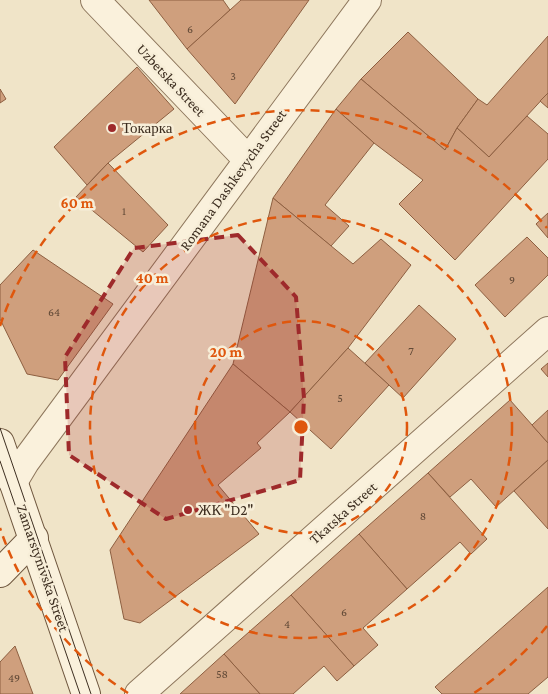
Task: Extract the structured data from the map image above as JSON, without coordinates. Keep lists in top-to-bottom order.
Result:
{
  "streets": {
    "street": [
      "Uzbetska Street",
      "Romana Dashkevycha Street",
      "Tkatska Street",
      "Zamarstynivska Street"
    ]
  },
  "crossings": [
    ["Uzbetska Street", "Romana Dashkevycha Street"],
    ["Romana Dashkevycha Street", "Zamarstynivska Street"]
  ],
  "places": ["Токарка", "ЖК \"D2\""],
  "house_numbers": [
    "6",
    "3",
    "1",
    "9",
    "64",
    "7",
    "5",
    "8",
    "6",
    "4",
    "58",
    "49"
  ],
  "rings": ["60 m", "40 m", "20 m"]
}
